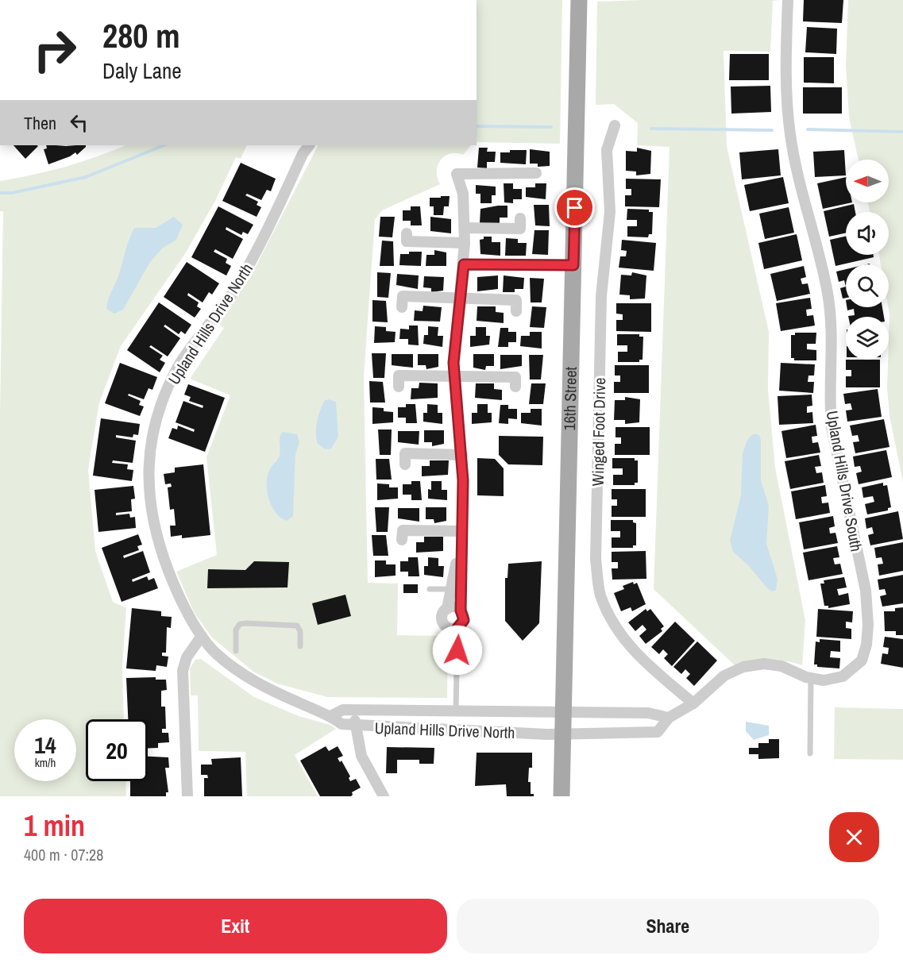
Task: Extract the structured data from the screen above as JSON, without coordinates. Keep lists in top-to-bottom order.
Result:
{
  "streets": {
    "main road": ["16th Street"],
    "street": ["Upland Hills Drive North", "Winged Foot Drive", "Upland Hills Drive South"]
  },
  "crossings": [
    ["Upland Hills Drive North", "16th Street"],
    ["Upland Hills Drive North", "Upland Hills Drive South"],
    ["16th Street", "Upland Hills Drive South"],
    ["Winged Foot Drive", "Upland Hills Drive South"]
  ],
  "north": "left",
  "page": {
    "turn": ["280 m", "Daly Lane"],
    "then": "Then",
    "speed": "14 km/h",
    "limit": "20",
    "heading": ["1 min", "400 m · 07:28"],
    "buttons": ["Exit", "Share"]
  }
}
